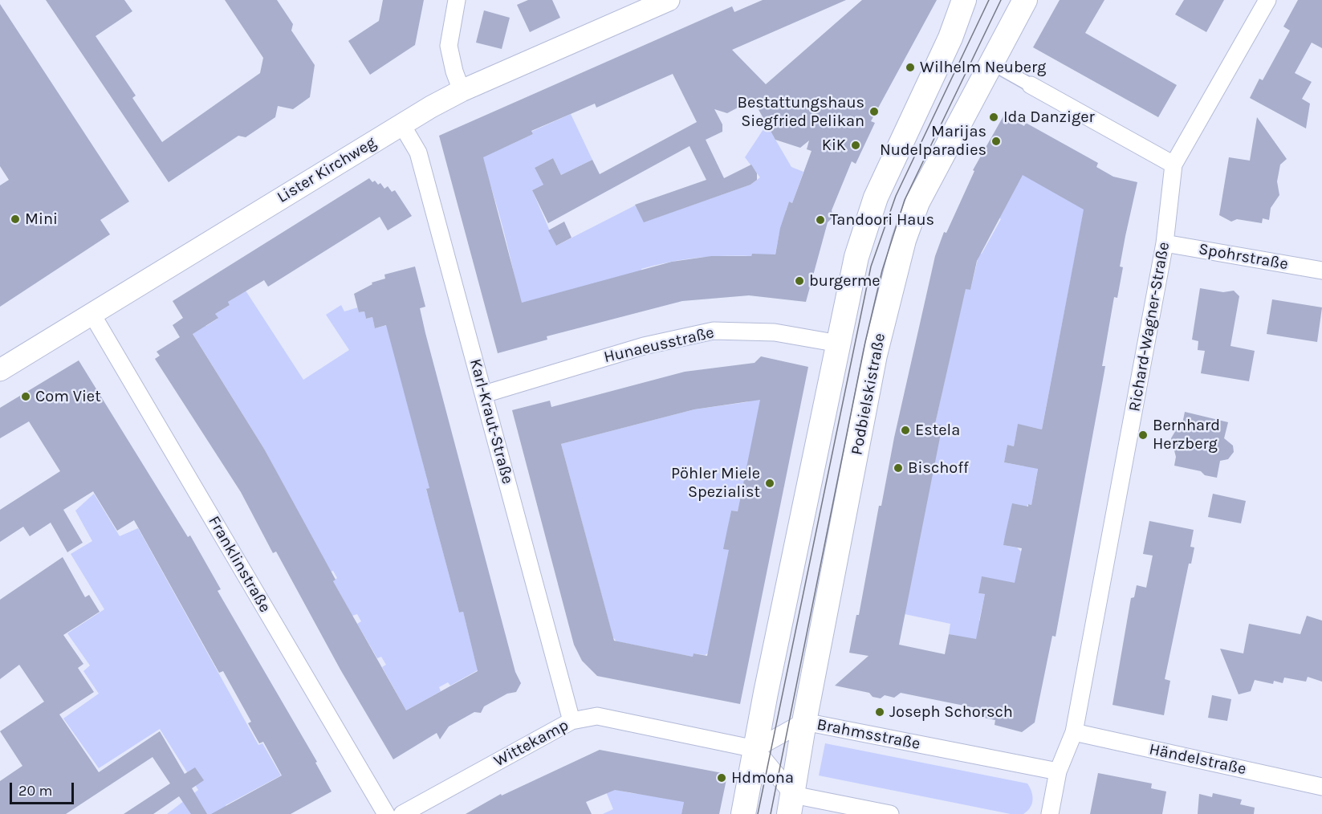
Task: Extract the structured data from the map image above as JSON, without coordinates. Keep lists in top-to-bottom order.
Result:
{
  "streets": {
    "main road": ["Podbielskistraße"],
    "street": [
      "Lister Kirchweg",
      "Spohrstraße",
      "Richard-Wagner-Straße",
      "Hunaeusstraße",
      "Karl-Kraut-Straße",
      "Franklinstraße",
      "Brahmsstraße",
      "Wittekamp",
      "Händelstraße"
    ]
  },
  "crossings": [
    ["Lister Kirchweg", "Karl-Kraut-Straße"],
    ["Lister Kirchweg", "Franklinstraße"],
    ["Spohrstraße", "Richard-Wagner-Straße"],
    ["Richard-Wagner-Straße", "Brahmsstraße"],
    ["Richard-Wagner-Straße", "Händelstraße"],
    ["Hunaeusstraße", "Karl-Kraut-Straße"],
    ["Podbielskistraße", "Brahmsstraße"],
    ["Karl-Kraut-Straße", "Wittekamp"],
    ["Brahmsstraße", "Wittekamp"]
  ],
  "places": [
    "Wilhelm Neuberg",
    "Bestattungshaus Siegfried Pelikan",
    "Ida Danziger",
    "Marijas Nudelparadies",
    "KiK",
    "Mini",
    "Tandoori Haus",
    "burgerme",
    "Com Viet",
    "Estela",
    "Bernhard Herzberg",
    "Bischoff",
    "Pöhler Miele Spezialist",
    "Joseph Schorsch",
    "Hdmona"
  ],
  "scale_bar": "20 m"
}
